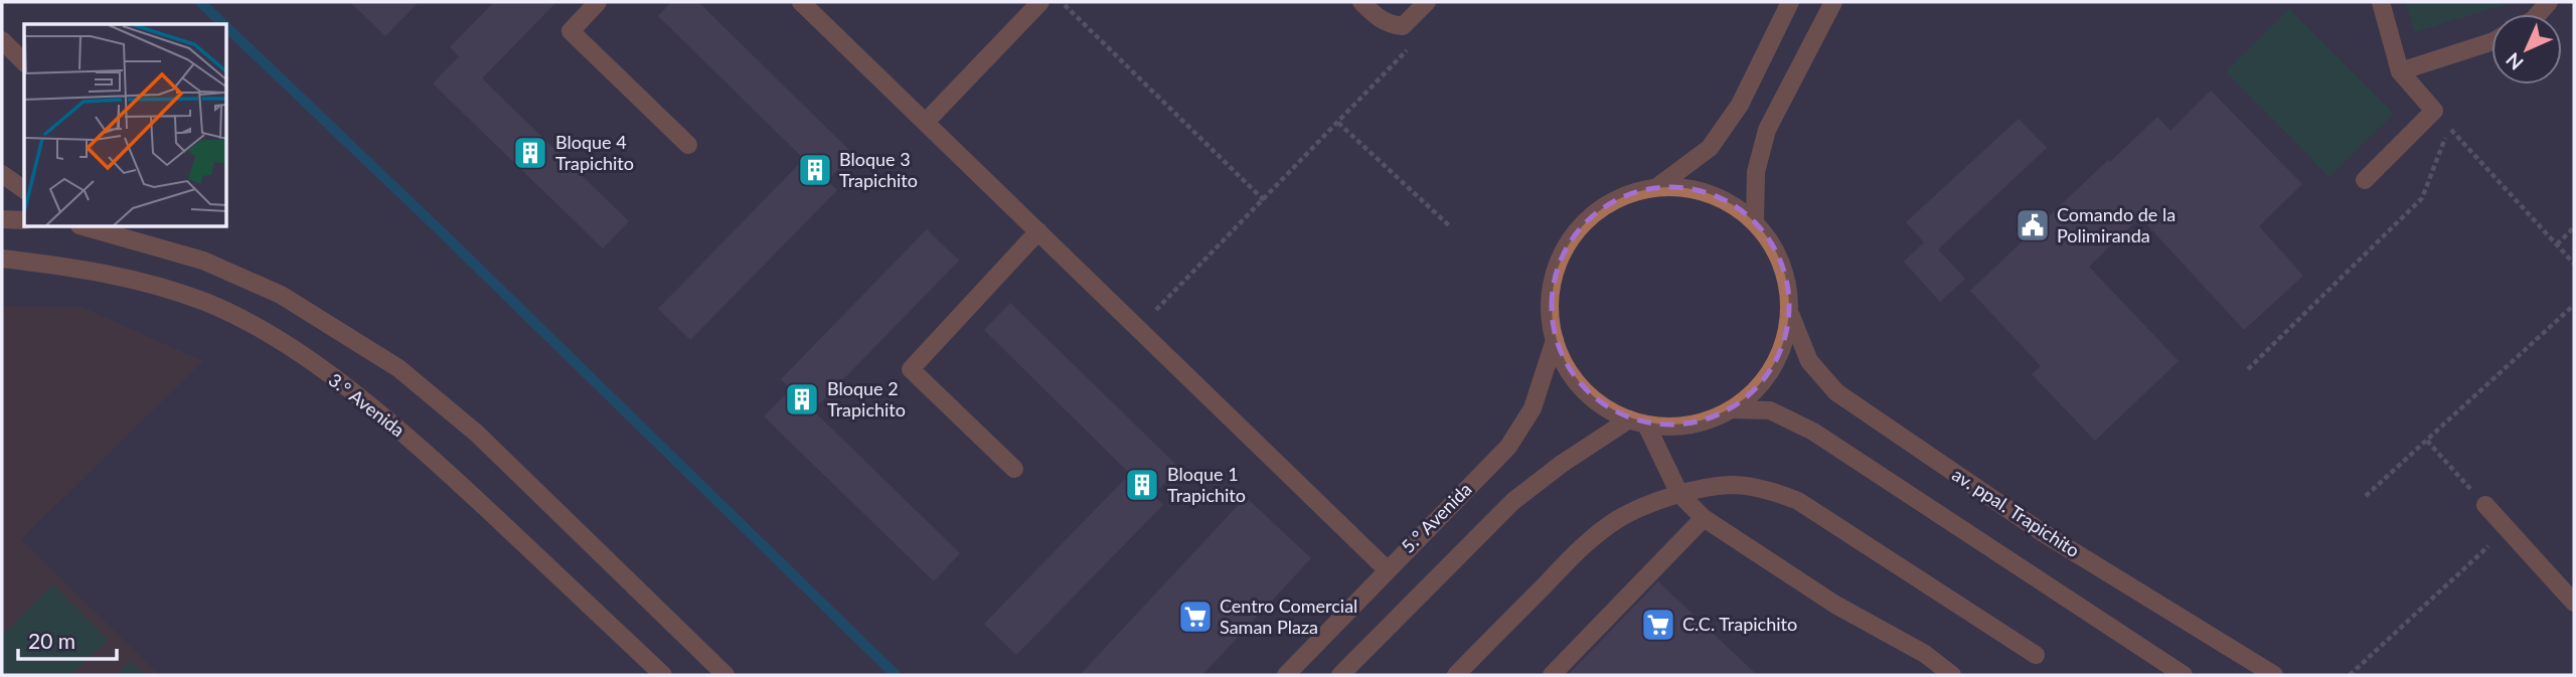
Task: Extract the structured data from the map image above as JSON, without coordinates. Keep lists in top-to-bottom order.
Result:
{
  "streets": {
    "street": ["3.° Avenida", "av. ppal. Trapichito", "5.° Avenida"]
  },
  "crossings": [
    ["av. ppal. Trapichito", "5.° Avenida"]
  ],
  "places": {
    "building": [
      "Bloque 4 Trapichito",
      "Bloque 3 Trapichito",
      "Bloque 2 Trapichito",
      "Bloque 1 Trapichito"
    ],
    "public building": ["Comando de la Polimiranda"],
    "supermarket": ["Centro Comercial Saman Plaza", "C.C. Trapichito"]
  },
  "scale_bar": "20 m",
  "north": "bottom left"
}
